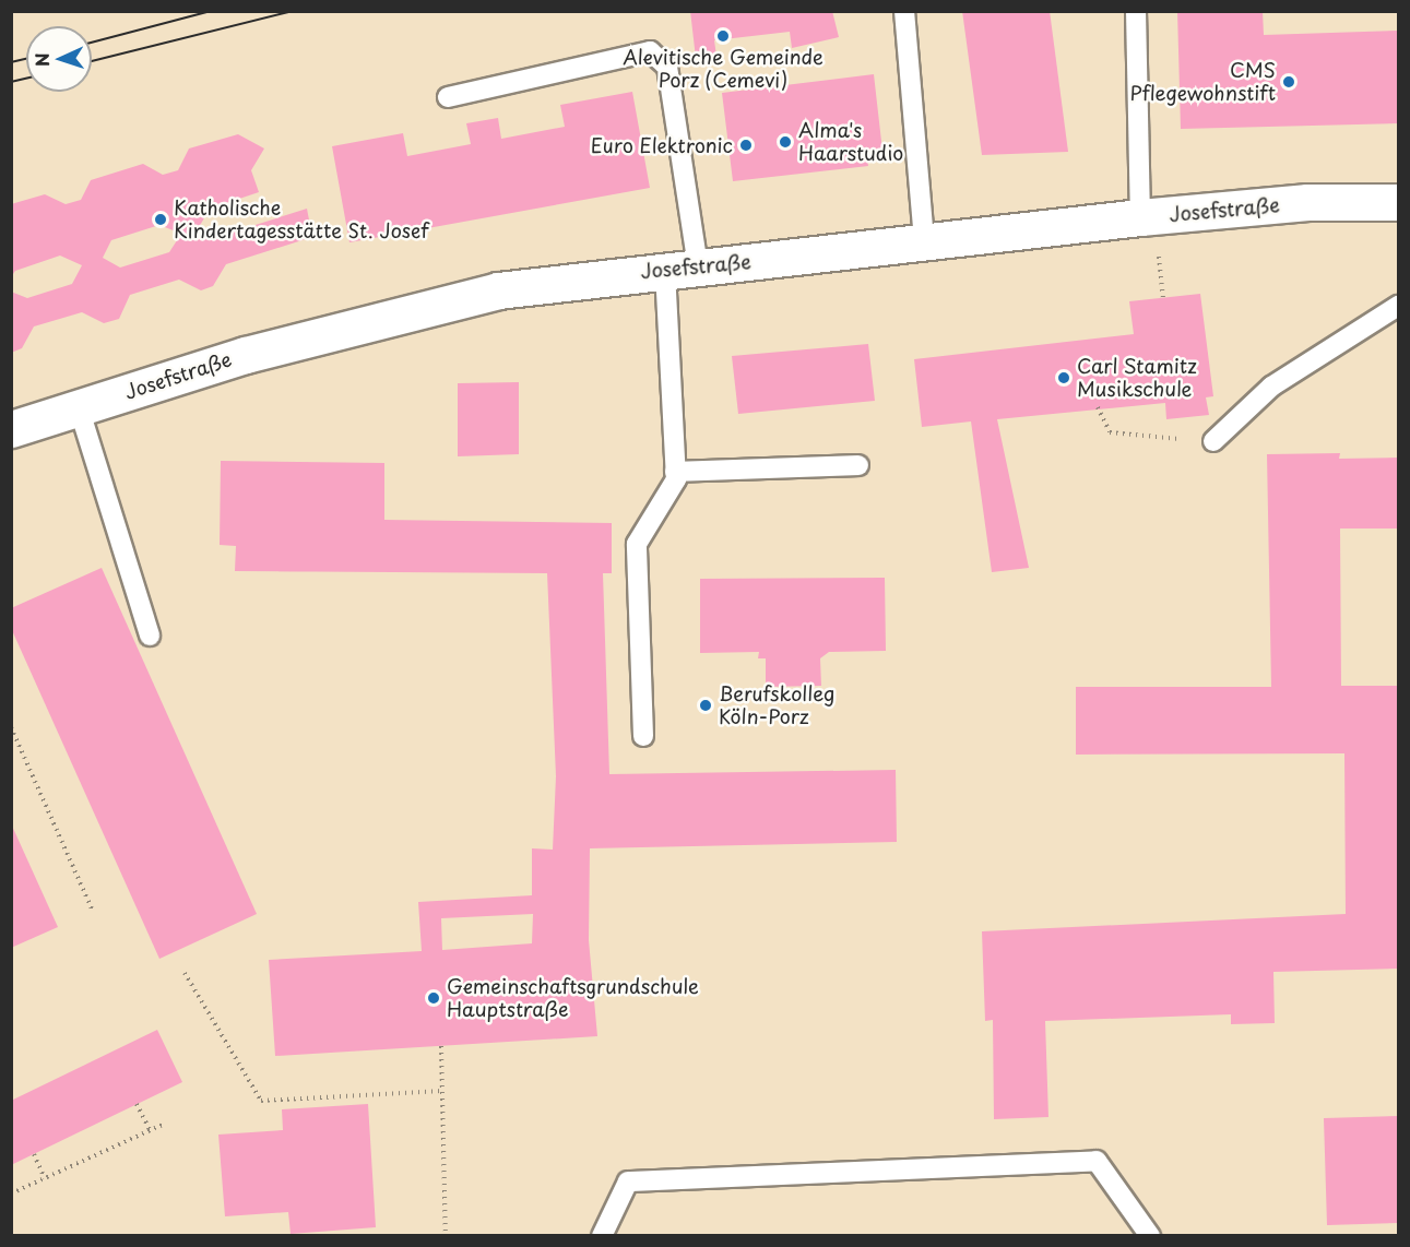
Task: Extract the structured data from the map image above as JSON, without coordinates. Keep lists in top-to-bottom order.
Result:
{
  "streets": {
    "street": ["Josefstraße"]
  },
  "places": [
    "Alevitische Gemeinde Porz (Cemevi)",
    "CMS Pflegewohnstift",
    "Alma's Haarstudio",
    "Euro Elektronic",
    "Katholische Kindertagesstätte St. Josef",
    "Carl Stamitz Musikschule",
    "Berufskolleg Köln-Porz",
    "Gemeinschaftsgrundschule Hauptstraße"
  ],
  "north": "left"
}
